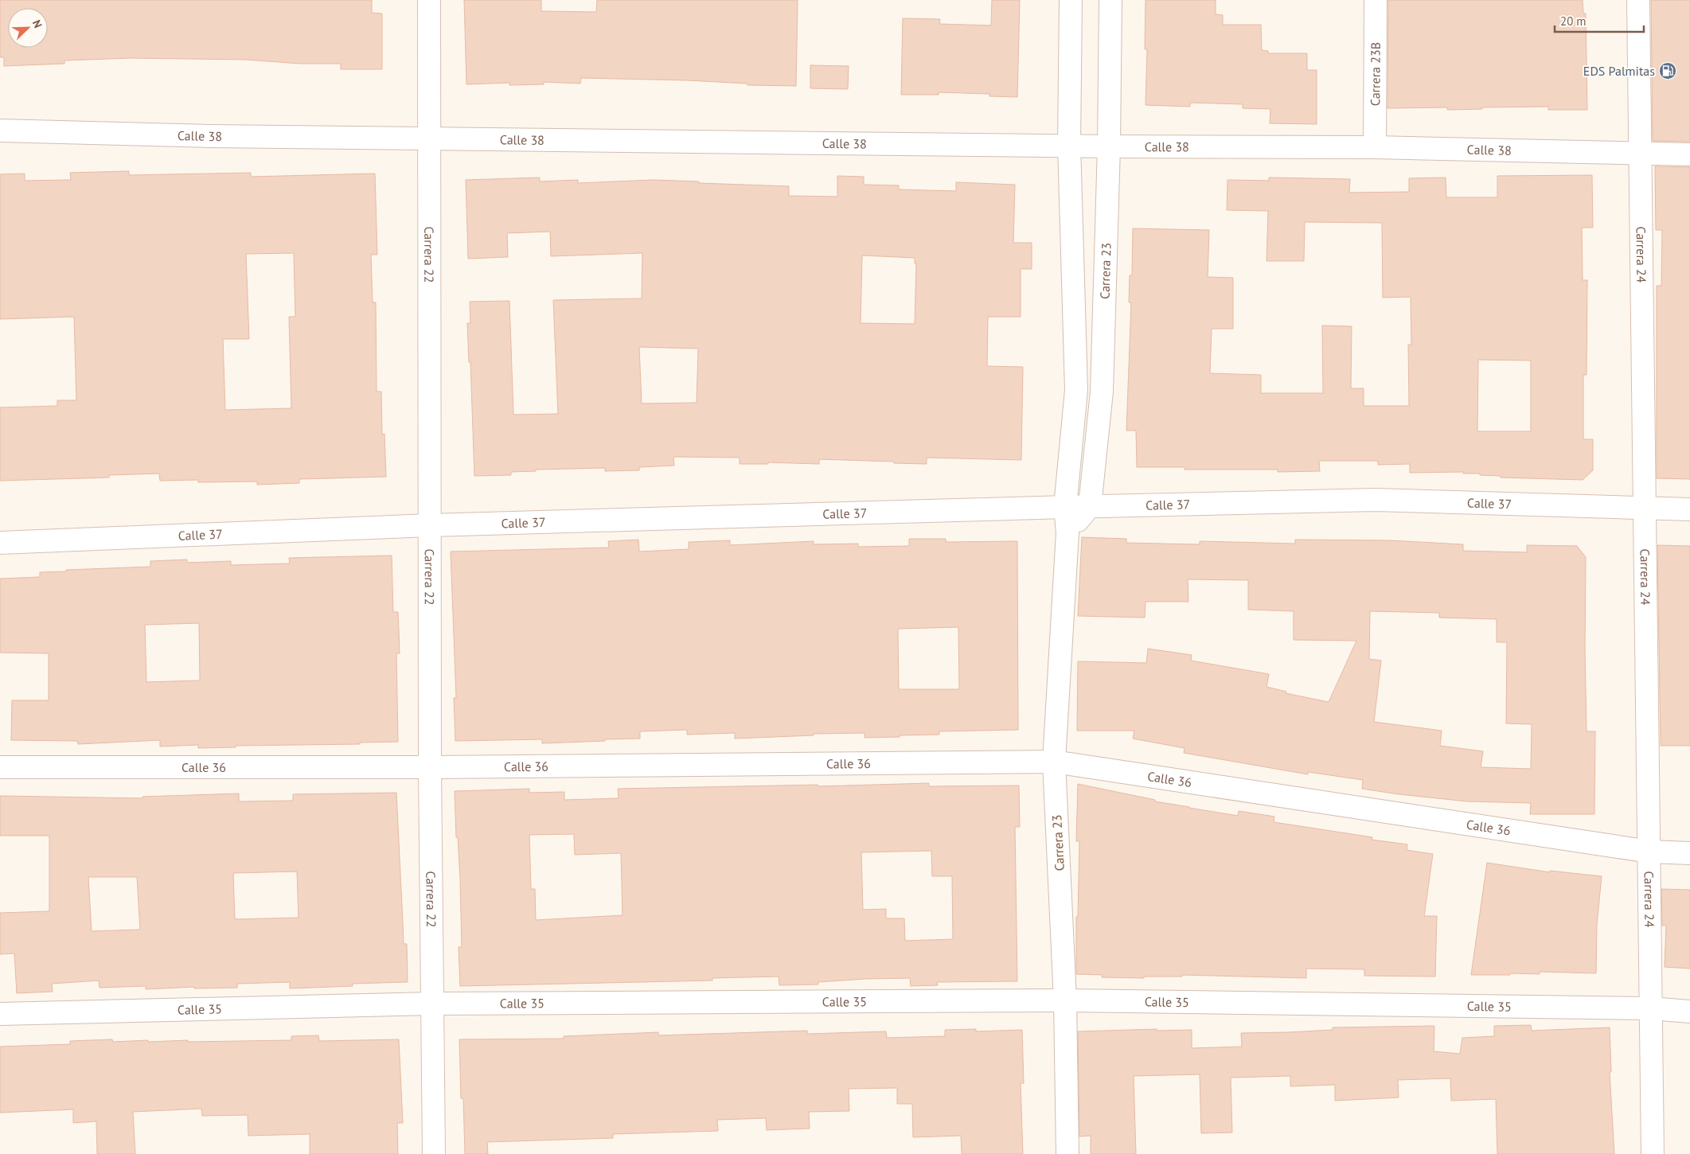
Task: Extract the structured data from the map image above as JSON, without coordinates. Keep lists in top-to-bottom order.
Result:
{
  "streets": {
    "street": [
      "Carrera 23B",
      "Calle 38",
      "Carrera 22",
      "Carrera 24",
      "Carrera 23",
      "Calle 37",
      "Calle 36",
      "Calle 35"
    ]
  },
  "crossings": [
    ["Carrera 23B", "Calle 38"],
    ["Calle 38", "Carrera 22"],
    ["Calle 38", "Carrera 24"],
    ["Calle 38", "Carrera 23"],
    ["Carrera 22", "Calle 37"],
    ["Carrera 22", "Calle 36"],
    ["Carrera 22", "Calle 35"],
    ["Carrera 24", "Calle 37"],
    ["Carrera 24", "Calle 36"],
    ["Carrera 24", "Calle 35"],
    ["Carrera 23", "Calle 37"],
    ["Carrera 23", "Calle 36"],
    ["Carrera 23", "Calle 35"]
  ],
  "places": {
    "fuel station": ["EDS Palmitas"]
  },
  "scale_bar": "20 m",
  "north": "top right"
}
